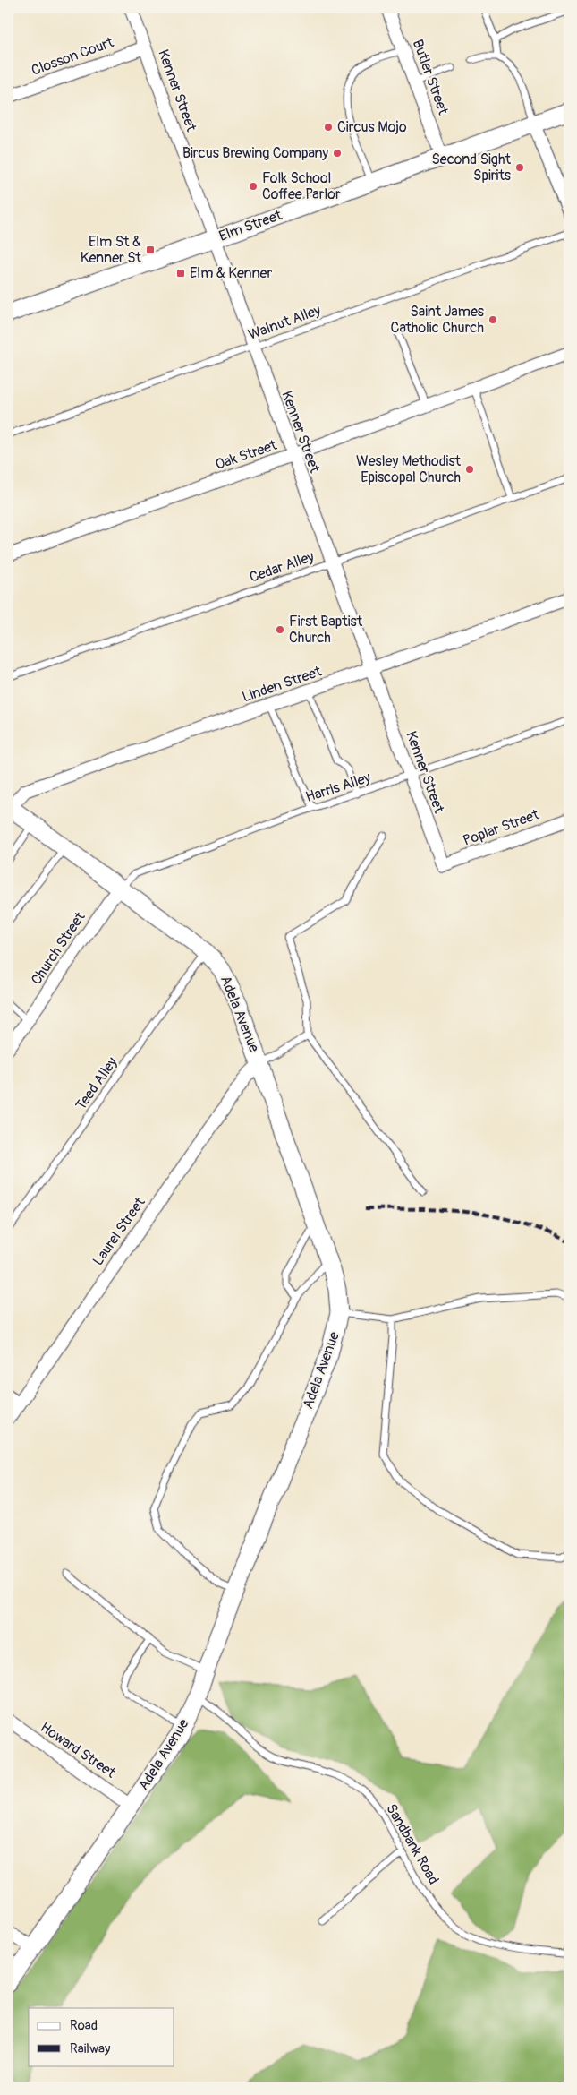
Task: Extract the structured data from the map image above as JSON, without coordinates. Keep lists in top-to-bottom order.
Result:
{
  "streets": {
    "street": [
      "Closson Court",
      "Butler Street",
      "Kenner Street",
      "Elm Street",
      "Oak Street",
      "Linden Street",
      "Poplar Street",
      "Church Street",
      "Adela Avenue",
      "Laurel Street",
      "Howard Street"
    ],
    "lane": [
      "Walnut Alley",
      "Cedar Alley",
      "Harris Alley",
      "Teed Alley",
      "Sandbank Road"
    ]
  },
  "crossings": [
    ["Closson Court", "Kenner Street"],
    ["Butler Street", "Elm Street"],
    ["Kenner Street", "Elm Street"],
    ["Kenner Street", "Walnut Alley"],
    ["Kenner Street", "Oak Street"],
    ["Kenner Street", "Cedar Alley"],
    ["Kenner Street", "Linden Street"],
    ["Kenner Street", "Harris Alley"],
    ["Kenner Street", "Poplar Street"],
    ["Linden Street", "Adela Avenue"],
    ["Harris Alley", "Church Street"],
    ["Harris Alley", "Adela Avenue"],
    ["Church Street", "Adela Avenue"],
    ["Adela Avenue", "Teed Alley"],
    ["Adela Avenue", "Laurel Street"],
    ["Adela Avenue", "Howard Street"],
    ["Adela Avenue", "Sandbank Road"]
  ],
  "places": {
    "other": [
      "Circus Mojo",
      "Bircus Brewing Company",
      "Second Sight Spirits",
      "Folk School Coffee Parlor",
      "Saint James Catholic Church",
      "Wesley Methodist Episcopal Church",
      "First Baptist Church"
    ],
    "transit": ["Elm St & Kenner St", "Elm & Kenner"]
  },
  "legend": ["Road", "Railway"]
}
